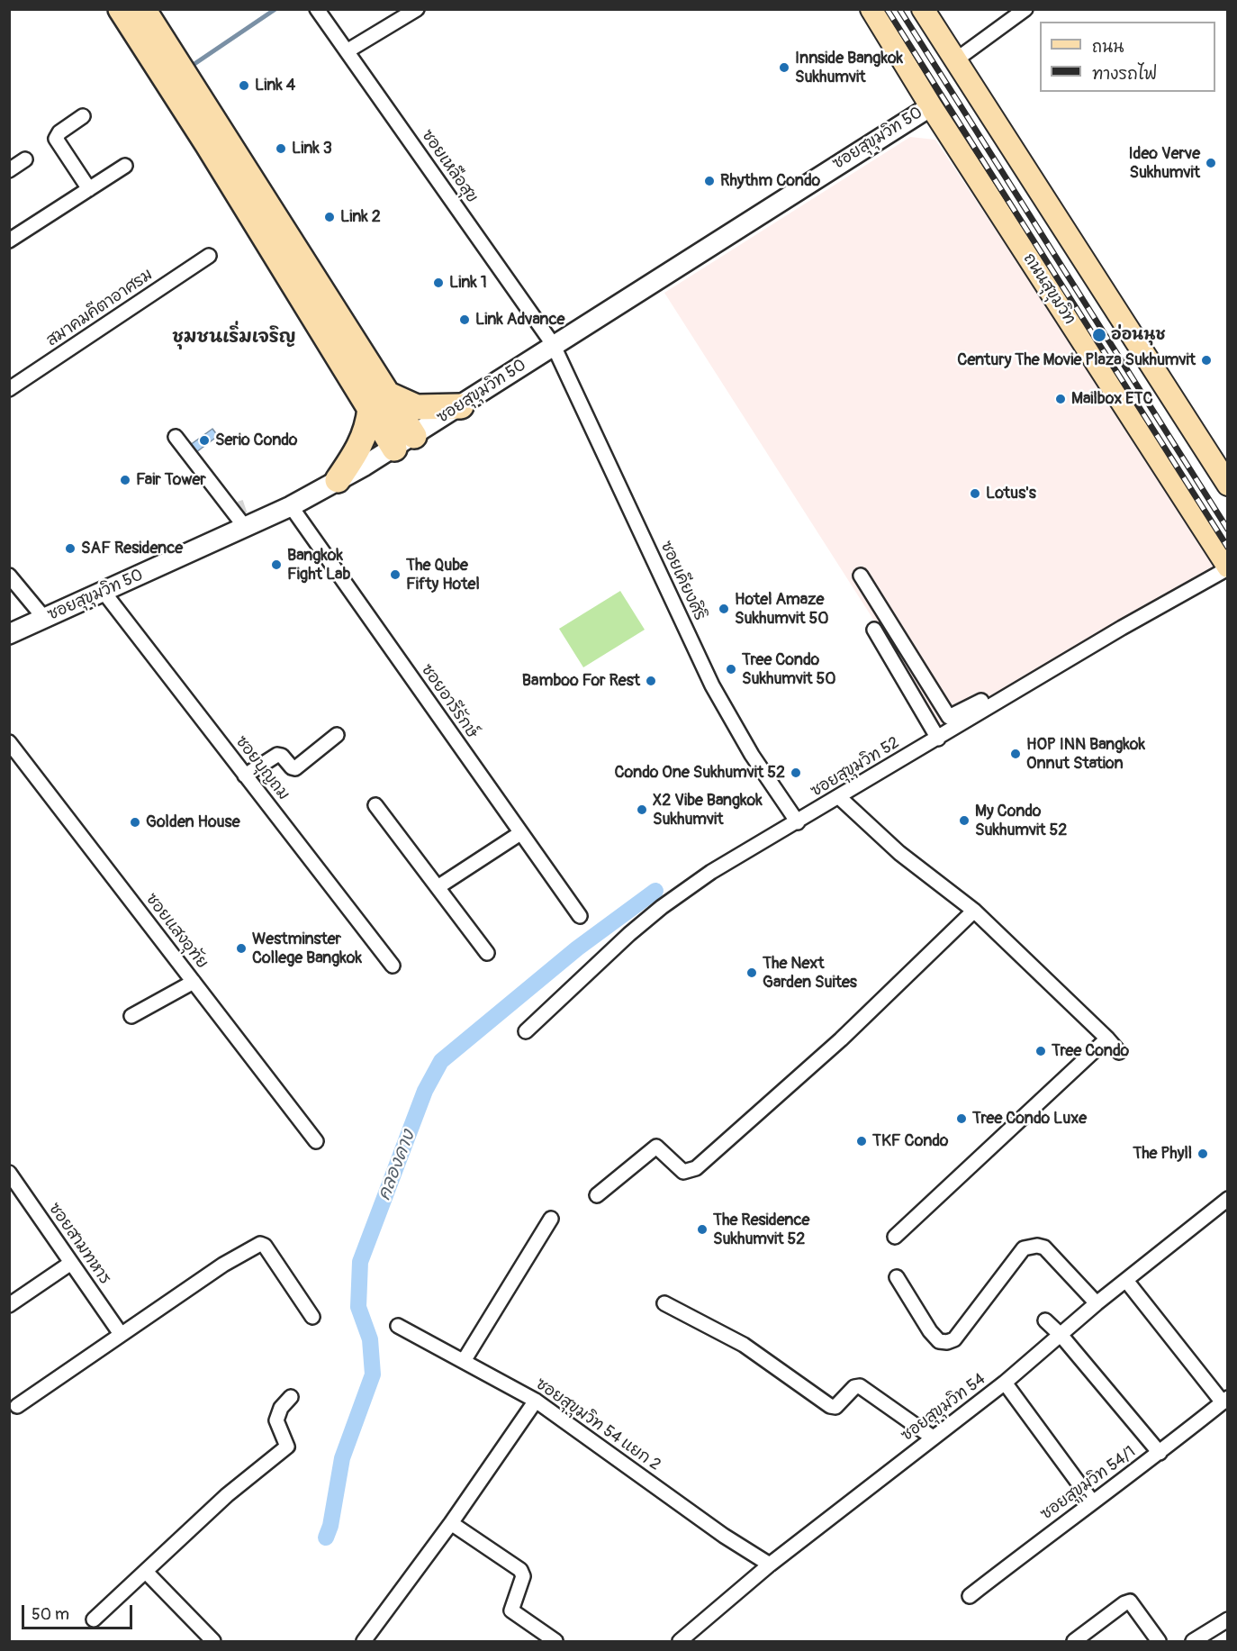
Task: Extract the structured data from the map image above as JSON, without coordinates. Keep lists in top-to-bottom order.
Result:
{
  "streets": {
    "main road": ["ถนนสุขุมวิท"],
    "street": [
      "ซอยสุขุมวิท 50",
      "ซอยเหลือสุข",
      "สมาคมคีตาอาศรม",
      "ซอยเคียงศิริ",
      "ซอยอารีรักษ์",
      "ซอยสุขุมวิท 52",
      "ซอยบุญถม",
      "ซอยแสงอุทัย",
      "ซอยสามทหาร",
      "ซอยสุขุมวิท 54",
      "ซอยสุขุมวิท 54 แยก 2",
      "ซอยสุขุมวิท 54/1"
    ]
  },
  "crossings": [
    ["ซอยสุขุมวิท 50", "ซอยเหลือสุข"],
    ["ซอยสุขุมวิท 50", "ถนนสุขุมวิท"],
    ["ซอยสุขุมวิท 50", "ซอยเคียงศิริ"],
    ["ซอยสุขุมวิท 50", "ซอยอารีรักษ์"],
    ["ซอยสุขุมวิท 50", "ซอยบุญถม"],
    ["ซอยเหลือสุข", "ซอยเคียงศิริ"],
    ["ถนนสุขุมวิท", "ซอยสุขุมวิท 52"],
    ["ซอยเคียงศิริ", "ซอยสุขุมวิท 52"],
    ["ซอยสุขุมวิท 54", "ซอยสุขุมวิท 54 แยก 2"]
  ],
  "districts": ["ชุมชนเริ่มเจริญ"],
  "water": ["คลองคาง"],
  "places": [
    "Innside Bangkok Sukhumvit",
    "Link 4",
    "Link 3",
    "Ideo Verve Sukhumvit",
    "Rhythm Condo",
    "Link 2",
    "Link 1",
    "Link Advance",
    "อ่อนนุช",
    "Century The Movie Plaza Sukhumvit",
    "Mailbox ETC",
    "Serio Condo",
    "Fair Tower",
    "Lotus's",
    "SAF Residence",
    "Bangkok Fight Lab",
    "The Qube Fifty Hotel",
    "Hotel Amaze Sukhumvit 50",
    "Tree Condo Sukhumvit 50",
    "Bamboo For Rest",
    "HOP INN Bangkok Onnut Station",
    "Condo One Sukhumvit 52",
    "X2 Vibe Bangkok Sukhumvit",
    "My Condo Sukhumvit 52",
    "Golden House",
    "Westminster College Bangkok",
    "The Next Garden Suites",
    "Tree Condo",
    "Tree Condo Luxe",
    "TKF Condo",
    "The Phyll",
    "The Residence Sukhumvit 52"
  ],
  "legend": ["ถนน", "ทางรถไฟ"],
  "scale_bar": "50 m"
}
